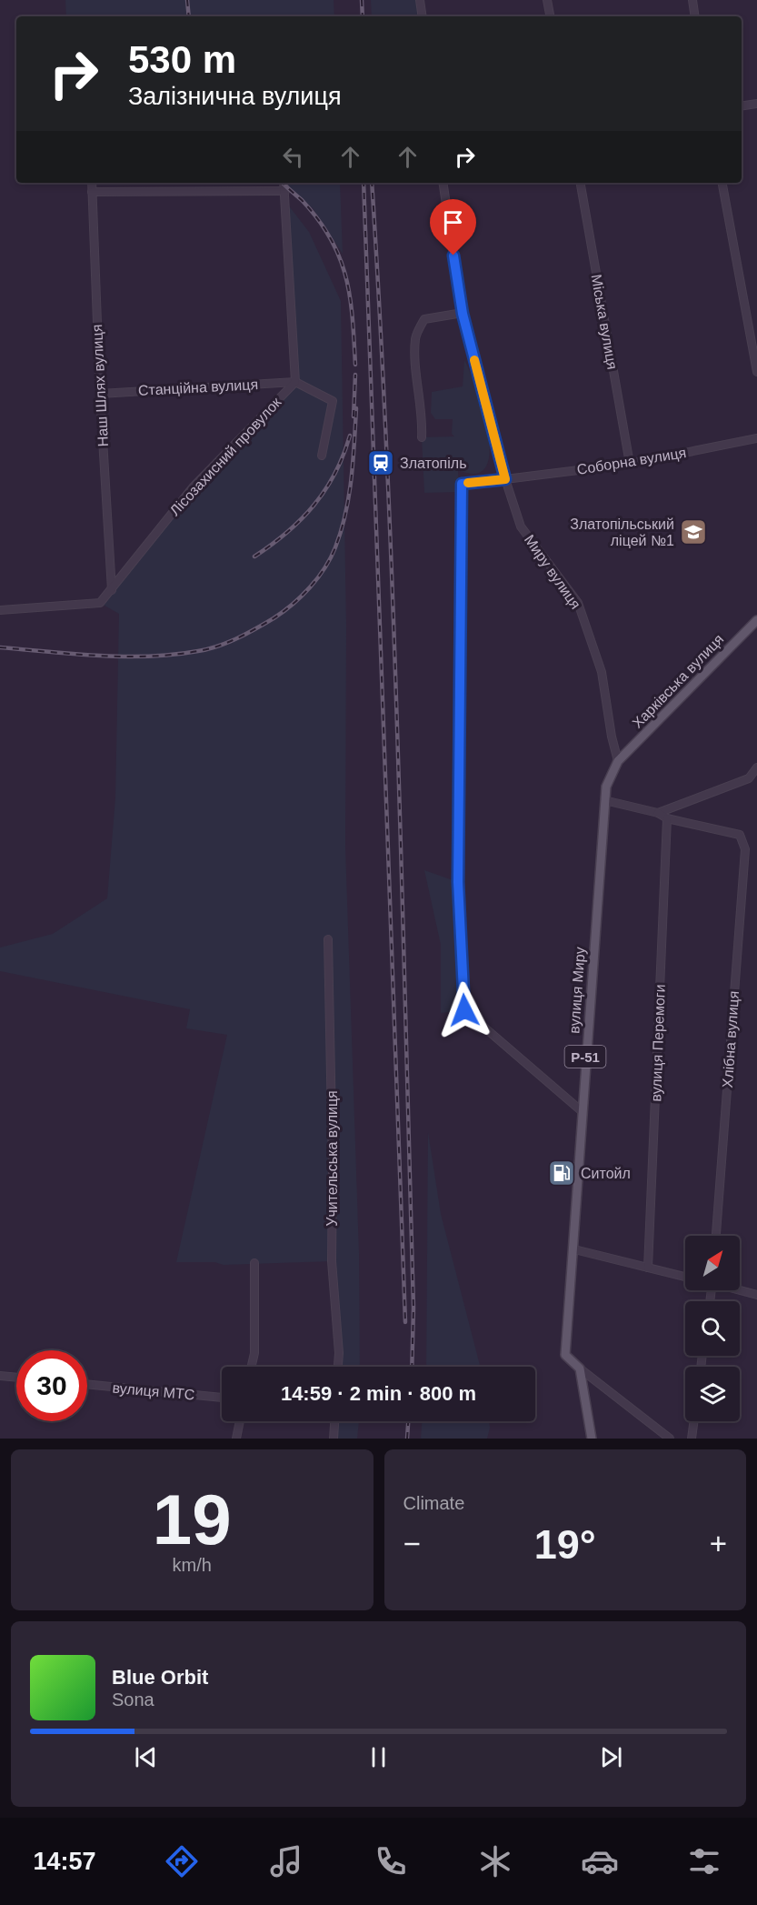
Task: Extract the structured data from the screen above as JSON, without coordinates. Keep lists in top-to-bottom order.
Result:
{
  "streets": {
    "main road": ["Харківська вулиця", "вулиця Миру", "Р-51"],
    "street": [
      "Міська вулиця",
      "Наш Шлях вулиця",
      "Станційна вулиця",
      "Лісозахисний провулок",
      "Соборна вулиця",
      "Миру вулиця",
      "Хлібна вулиця",
      "вулиця Перемоги",
      "Учительська вулиця",
      "вулиця МТС"
    ]
  },
  "crossings": [
    ["Міська вулиця", "Соборна вулиця"],
    ["Наш Шлях вулиця", "Станційна вулиця"],
    ["Наш Шлях вулиця", "Лісозахисний провулок"],
    ["Станційна вулиця", "Лісозахисний провулок"],
    ["Соборна вулиця", "Миру вулиця"],
    ["Соборна вулиця", "вулиця Миру"],
    ["Миру вулиця", "Харківська вулиця"],
    ["Миру вулиця", "вулиця Миру"],
    ["Харківська вулиця", "вулиця Миру"],
    ["Хлібна вулиця", "вулиця Перемоги"]
  ],
  "places": {
    "station": ["Златопіль"],
    "school or university": ["Златопільський ліцей №1"],
    "fuel station": ["Ситойл"]
  },
  "north": "top right",
  "page": {
    "turn": ["530 m", "Залізнична вулиця"],
    "limit": "30",
    "trip": "14:59 · 2 min · 800 m",
    "tile": [
      ["19", "km/h"],
      "Climate"
    ],
    "heat": ["−", "19°", "+"],
    "song": ["Blue Orbit", "Sona"],
    "tabs": "14:57"
  }
}
